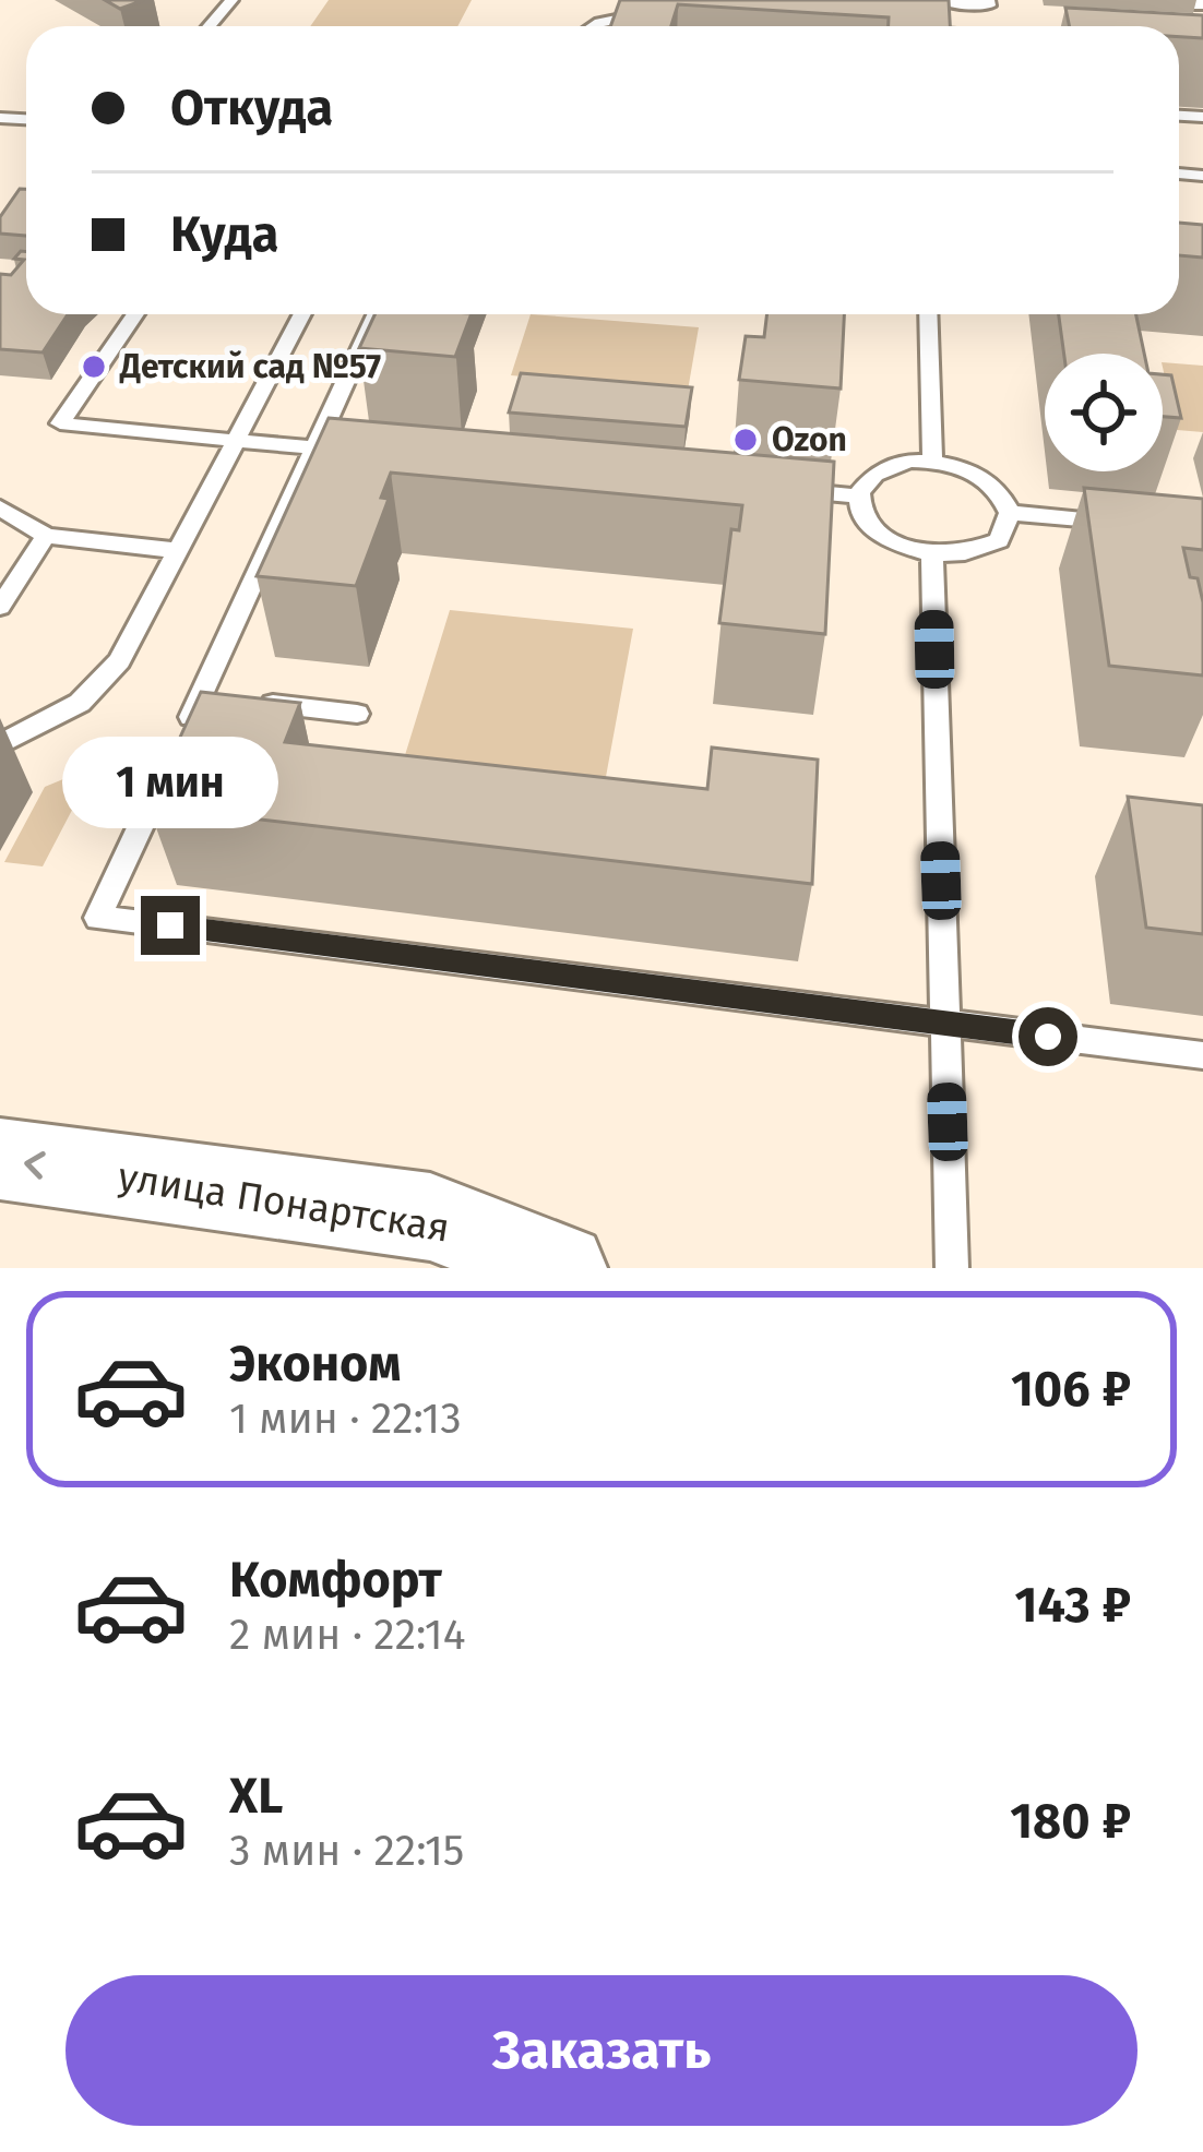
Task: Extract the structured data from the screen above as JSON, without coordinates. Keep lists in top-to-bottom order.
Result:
{
  "streets": {
    "main road": ["улица Понартская"]
  },
  "one_way": ["улица Понартская"],
  "places": ["Детский сад №57", "Ozon"],
  "page": {
    "banner": ["Откуда", "Куда"],
    "bubble": "1 мин",
    "list": [
      {
        "name": "Эконом",
        "note": "1 мин · 22:13",
        "value": "106 ₽"
      },
      {
        "name": "Комфорт",
        "note": "2 мин · 22:14",
        "value": "143 ₽"
      },
      {
        "name": "XL",
        "note": "3 мин · 22:15",
        "value": "180 ₽"
      }
    ],
    "buttons": "Заказать"
  }
}
